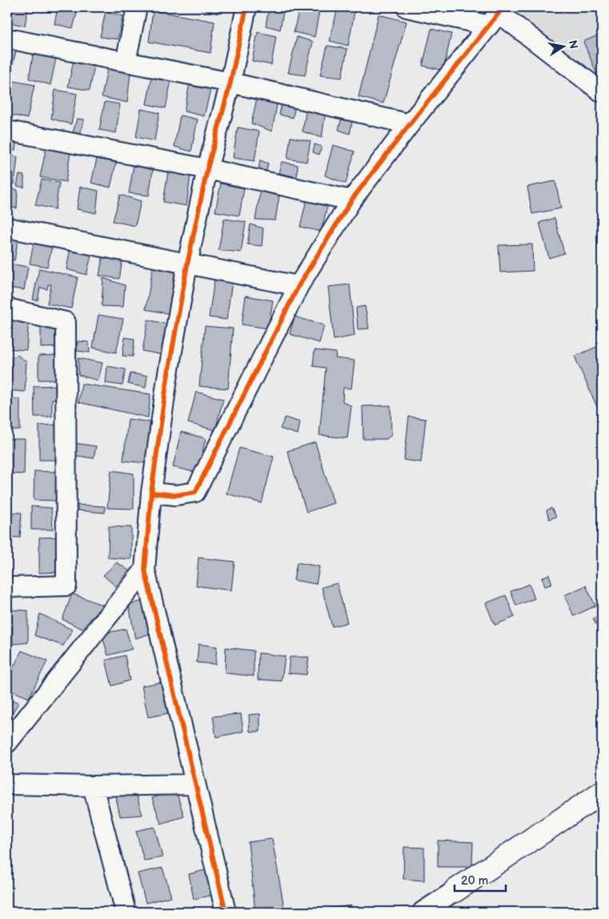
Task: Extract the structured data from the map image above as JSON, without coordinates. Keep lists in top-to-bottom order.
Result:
{
  "scale_bar": "20 m",
  "north": "right"
}
